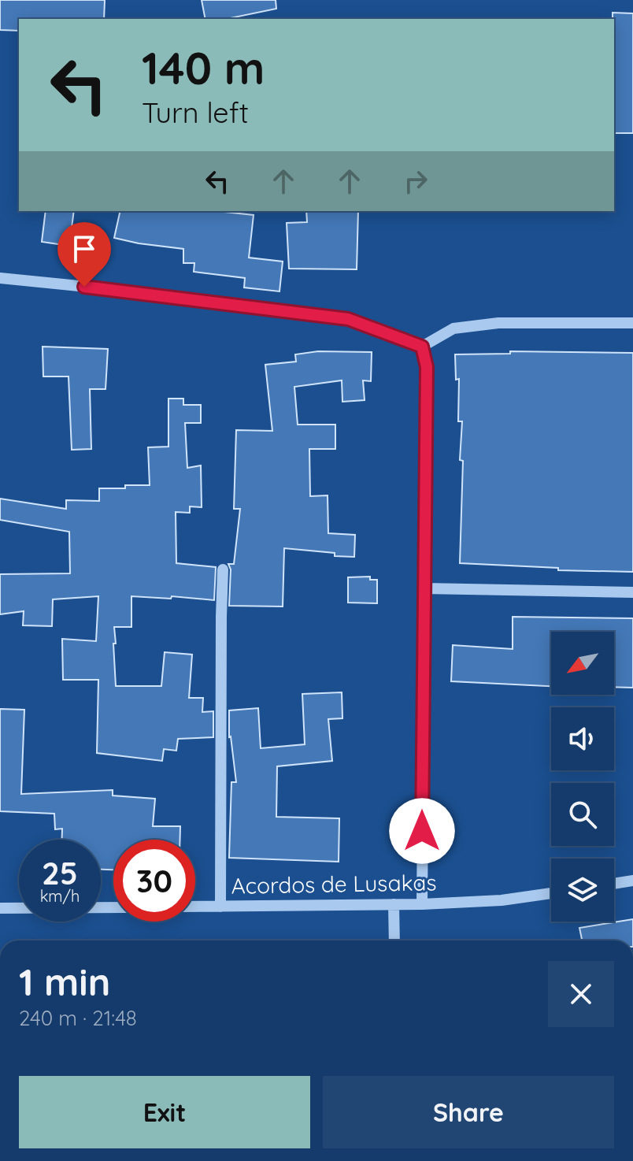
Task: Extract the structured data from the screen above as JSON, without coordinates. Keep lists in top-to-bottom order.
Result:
{
  "streets": {
    "street": ["Acordos de Lusakas"]
  },
  "north": "bottom left",
  "page": {
    "turn": ["140 m", "Turn left"],
    "speed": "25 km/h",
    "limit": "30",
    "heading": ["1 min", "240 m · 21:48"],
    "buttons": ["Exit", "Share"]
  }
}
